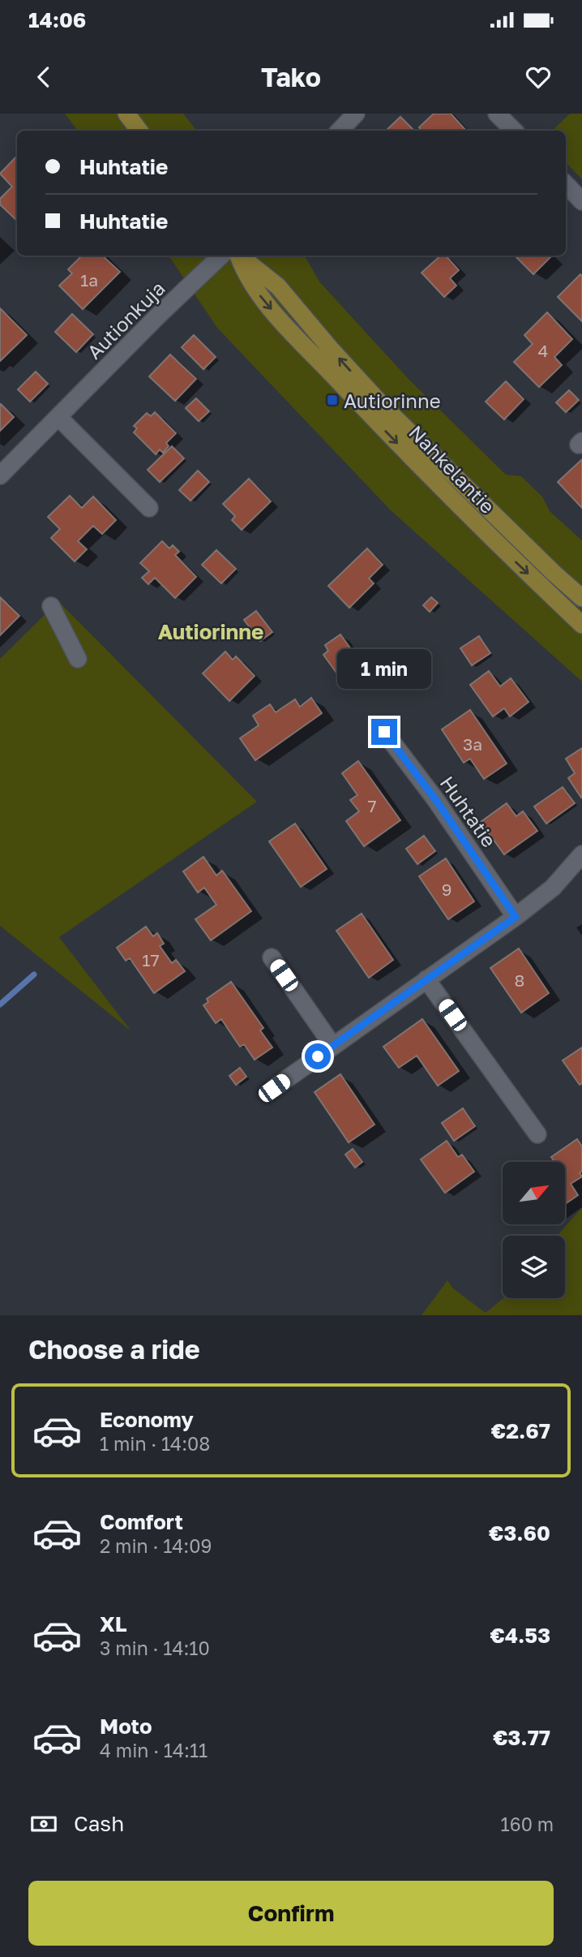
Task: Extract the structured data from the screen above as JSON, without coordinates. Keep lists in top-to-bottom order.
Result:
{
  "streets": {
    "main road": ["Nahkelantie"],
    "street": ["Autionkuja", "Huhtatie"]
  },
  "districts": ["Autiorinne"],
  "places": {
    "transit": ["Autiorinne"]
  },
  "house_numbers": [
    "1a",
    "4",
    "3a",
    "7",
    "9",
    "17",
    "8"
  ],
  "north": "top right",
  "page": {
    "status": "14:06",
    "header": "Tako",
    "banner": ["Huhtatie", "Huhtatie"],
    "bubble": "1 min",
    "heading": "Choose a ride",
    "list": [
      {
        "name": "Economy",
        "note": "1 min · 14:08",
        "value": "€2.67"
      },
      {
        "name": "Comfort",
        "note": "2 min · 14:09",
        "value": "€3.60"
      },
      {
        "name": "XL",
        "note": "3 min · 14:10",
        "value": "€4.53"
      },
      {
        "name": "Moto",
        "note": "4 min · 14:11",
        "value": "€3.77"
      }
    ],
    "pay": ["Cash", "160 m"],
    "buttons": "Confirm"
  }
}
